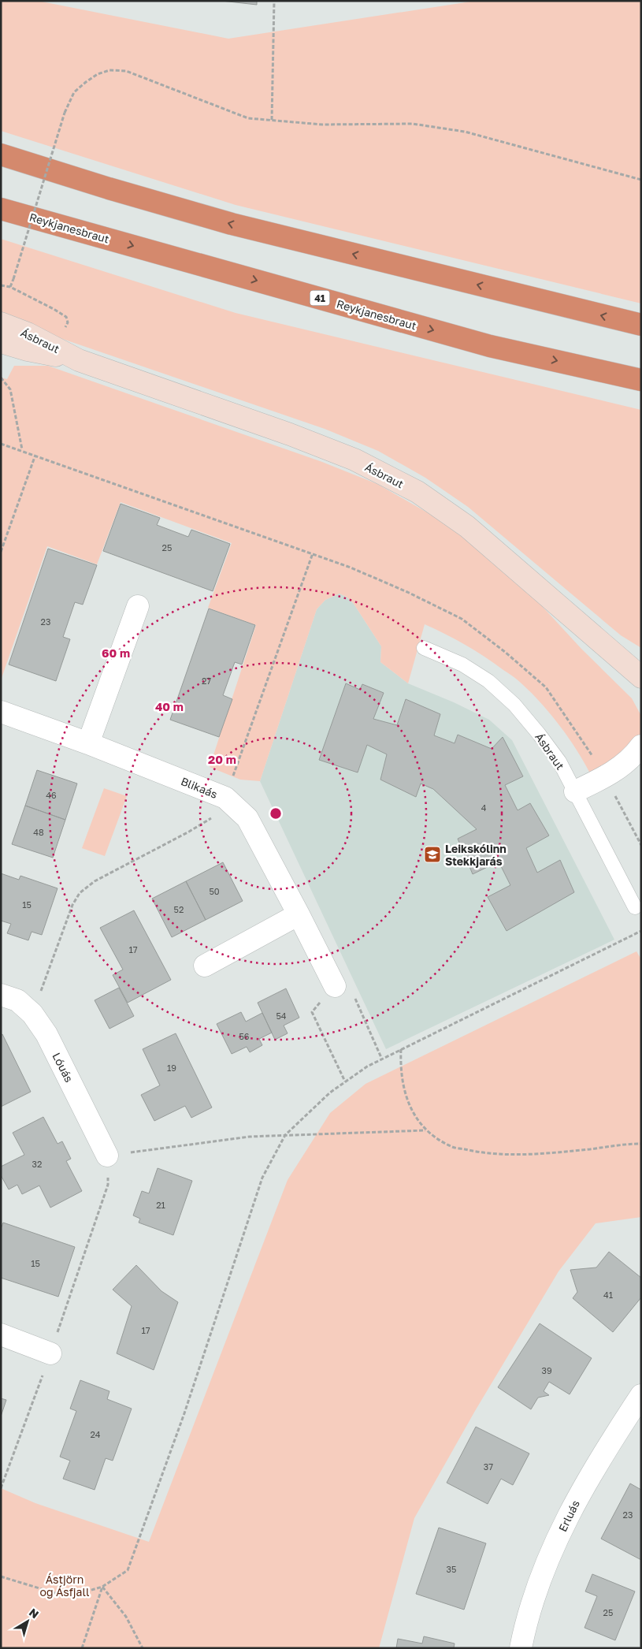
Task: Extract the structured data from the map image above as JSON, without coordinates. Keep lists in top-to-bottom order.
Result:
{
  "streets": {
    "highway": ["Reykjanesbraut", "41"],
    "street": [
      "Ásbraut",
      "Blikaás",
      "Lóuás",
      "Erluás"
    ]
  },
  "parks": ["Ástjörn og Ásfjall"],
  "places": {
    "school or university": ["Leikskólinn Stekkjarás"]
  },
  "house_numbers": [
    "25",
    "23",
    "27",
    "46",
    "4",
    "48",
    "50",
    "15",
    "52",
    "17",
    "54",
    "56",
    "19",
    "32",
    "21",
    "15",
    "41",
    "17",
    "39",
    "24",
    "37",
    "23",
    "35",
    "25"
  ],
  "north": "top right",
  "rings": ["60 m", "40 m", "20 m"]
}
